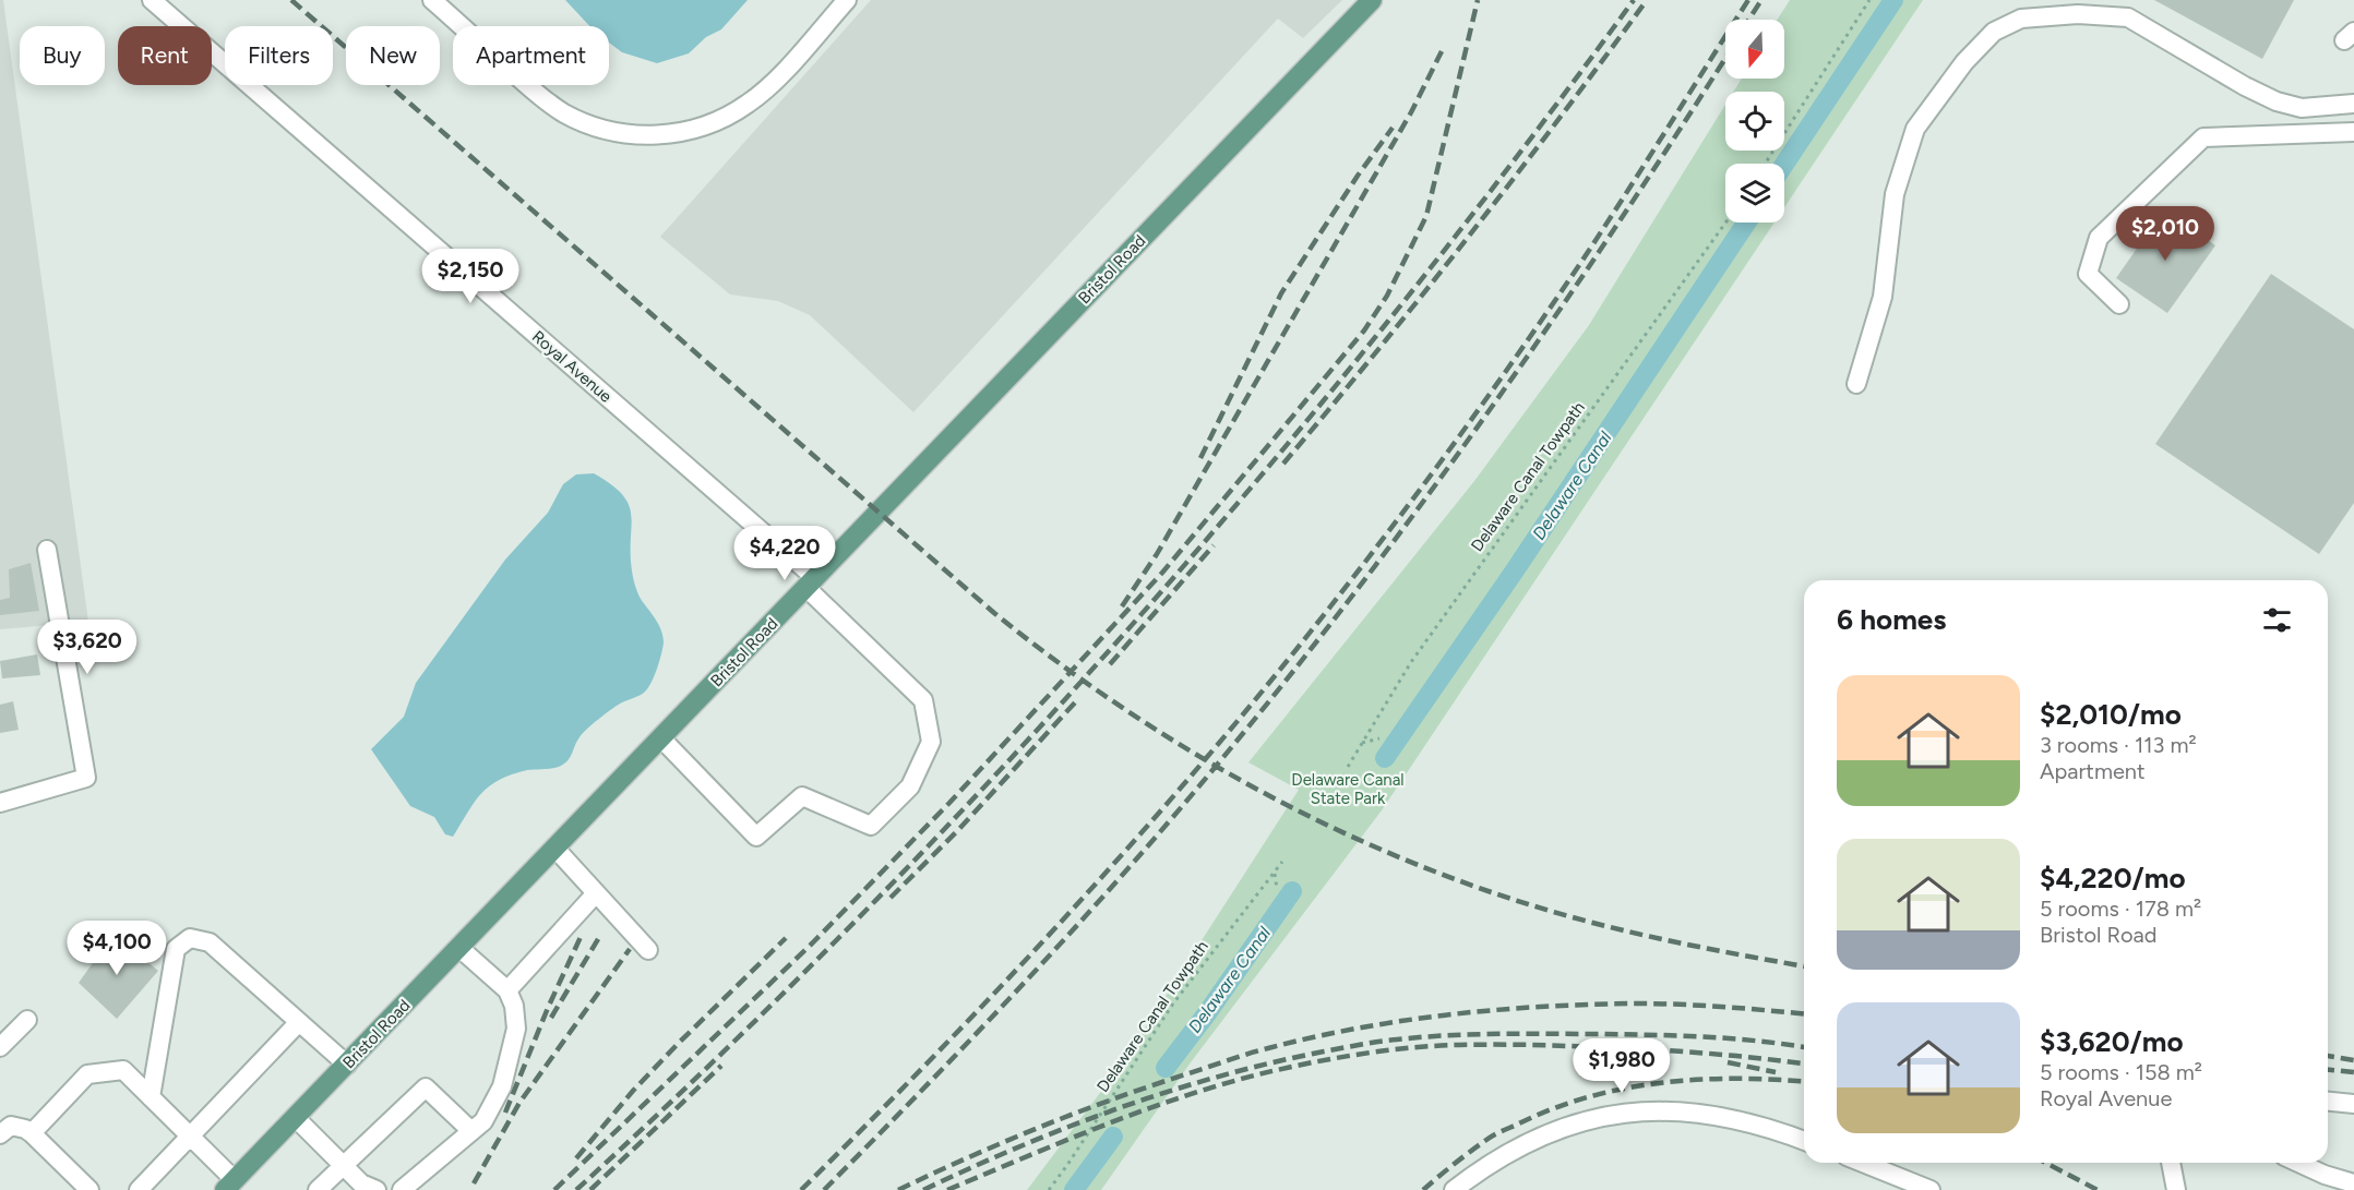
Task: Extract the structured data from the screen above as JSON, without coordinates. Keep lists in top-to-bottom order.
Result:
{
  "streets": {
    "main road": ["Bristol Road"],
    "street": ["Royal Avenue"],
    "path": ["Delaware Canal Towpath"]
  },
  "crossings": [
    ["Bristol Road", "Royal Avenue"]
  ],
  "water": ["Delaware Canal"],
  "parks": ["Delaware Canal State Park"],
  "north": "bottom",
  "page": {
    "chip": [
      "Buy",
      "Rent",
      "Filters",
      "New",
      "Apartment"
    ],
    "price": [
      "$2,010",
      "$2,150",
      "$4,220",
      "$3,620",
      "$4,100",
      "$1,980"
    ],
    "heading": "6 homes",
    "list": [
      {
        "name": "$2,010/mo",
        "note": "3 rooms · 113 m² · Apartment"
      },
      {
        "name": "$4,220/mo",
        "note": "5 rooms · 178 m² · Bristol Road"
      },
      {
        "name": "$3,620/mo",
        "note": "5 rooms · 158 m² · Royal Avenue"
      }
    ]
  }
}
